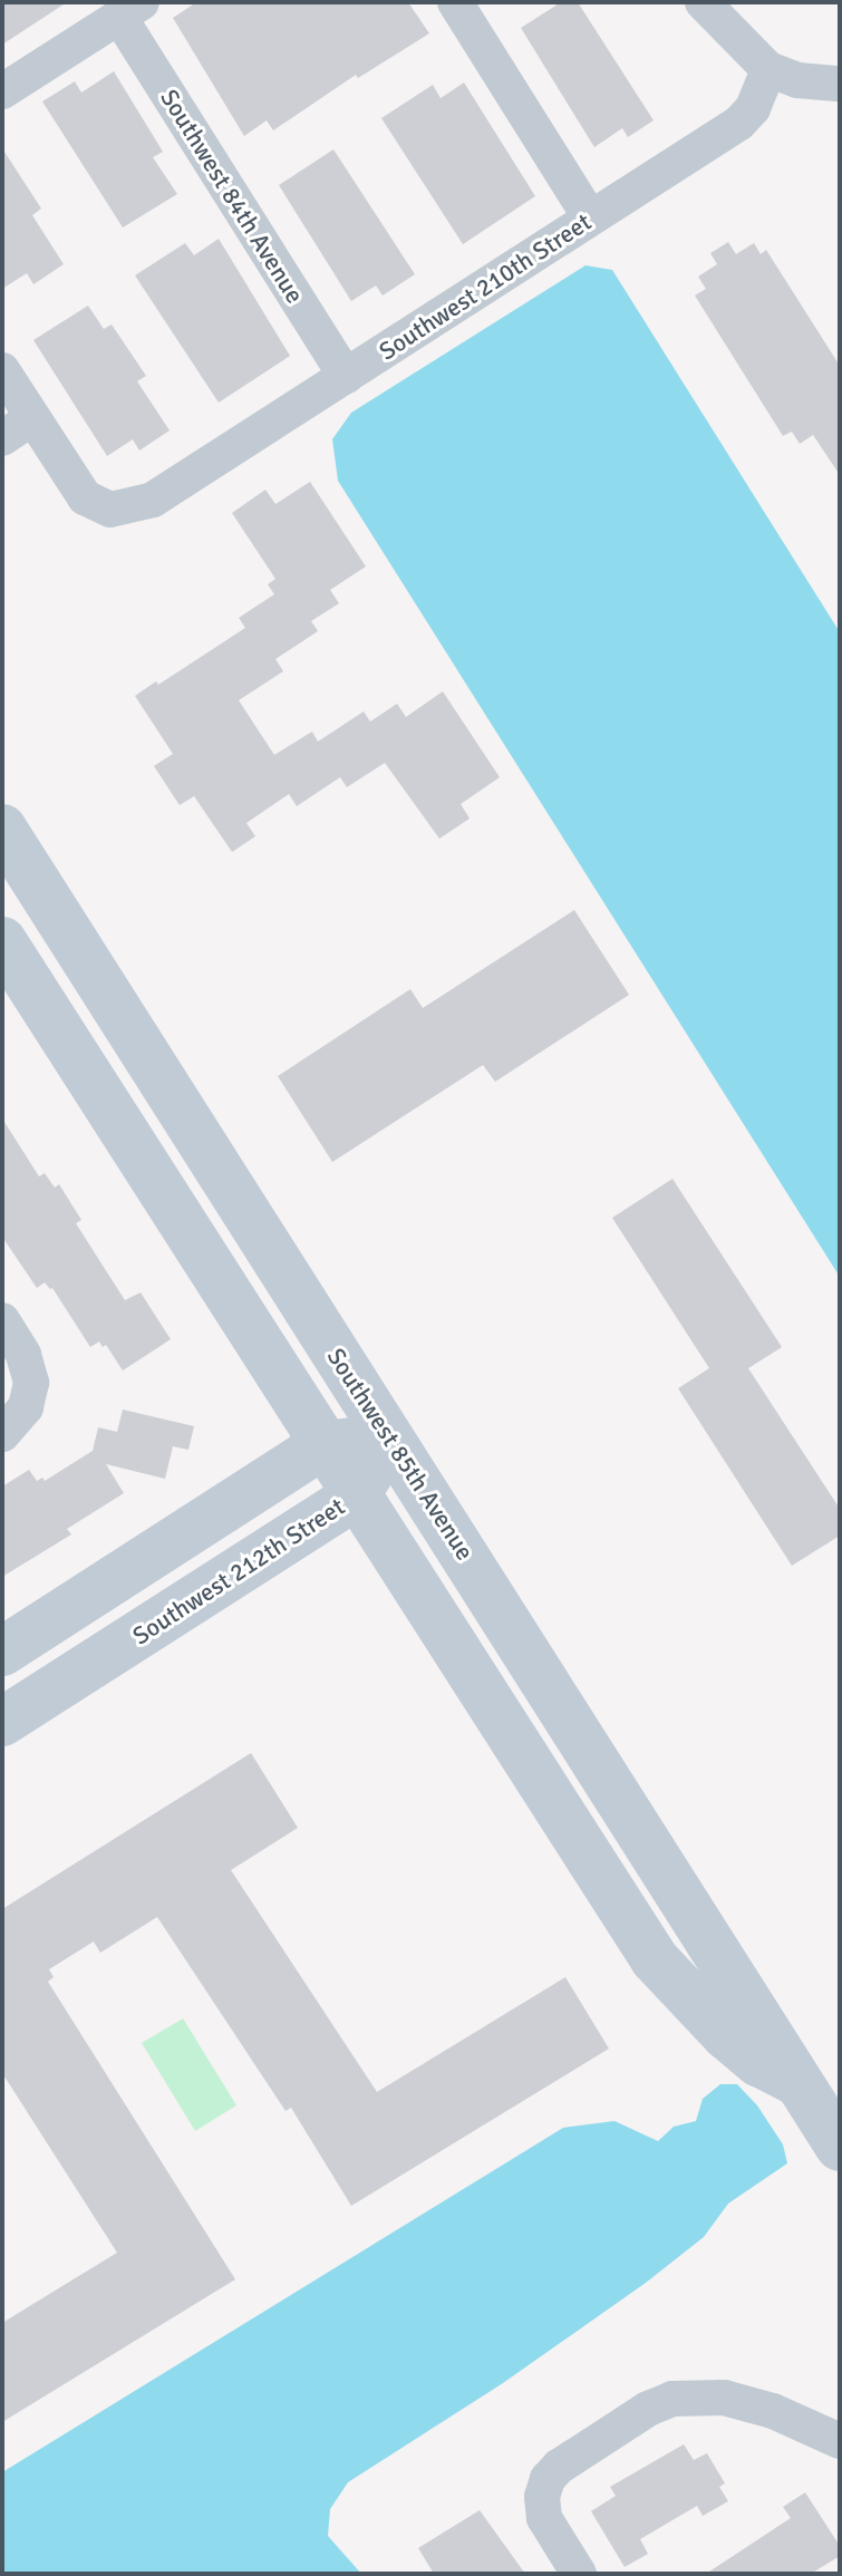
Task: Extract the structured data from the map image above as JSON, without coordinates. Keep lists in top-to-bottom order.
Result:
{
  "streets": {
    "street": [
      "Southwest 84th Avenue",
      "Southwest 210th Street",
      "Southwest 85th Avenue",
      "Southwest 212th Street"
    ]
  },
  "crossings": [
    ["Southwest 84th Avenue", "Southwest 210th Street"],
    ["Southwest 85th Avenue", "Southwest 212th Street"]
  ]
}
